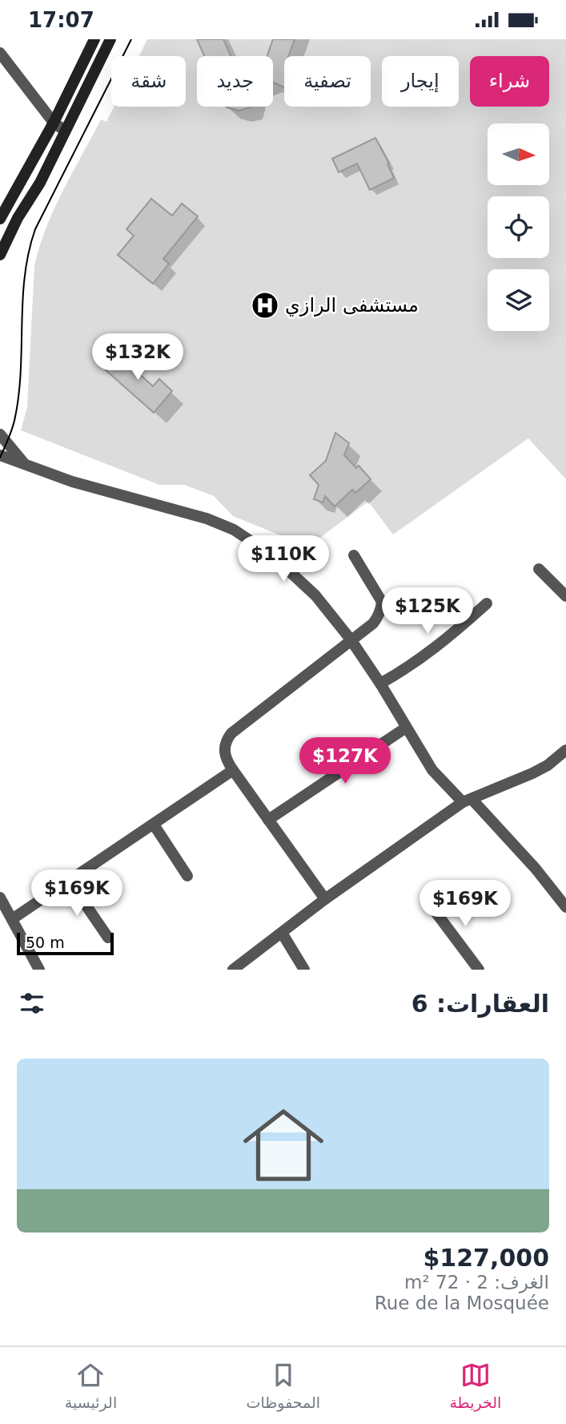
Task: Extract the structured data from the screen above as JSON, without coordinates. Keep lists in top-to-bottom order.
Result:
{
  "places": {
    "hospital": ["مستشفى الرازي"]
  },
  "scale_bar": "50 m",
  "north": "right",
  "page": {
    "status": "17:07",
    "chip": [
      "شراء",
      "إيجار",
      "تصفية",
      "جديد",
      "شقة"
    ],
    "price": [
      "$132K",
      "$110K",
      "$125K",
      "$127K",
      "$169K",
      "$169K"
    ],
    "scale": "50 m",
    "heading": "العقارات: 6",
    "list": [
      {
        "name": "$127,000",
        "note": "الغرف: 2 · 72 m² · Rue de la Mosquée"
      }
    ],
    "tabs": ["الخريطة", "المحفوظات", "الرئيسية"]
  }
}
